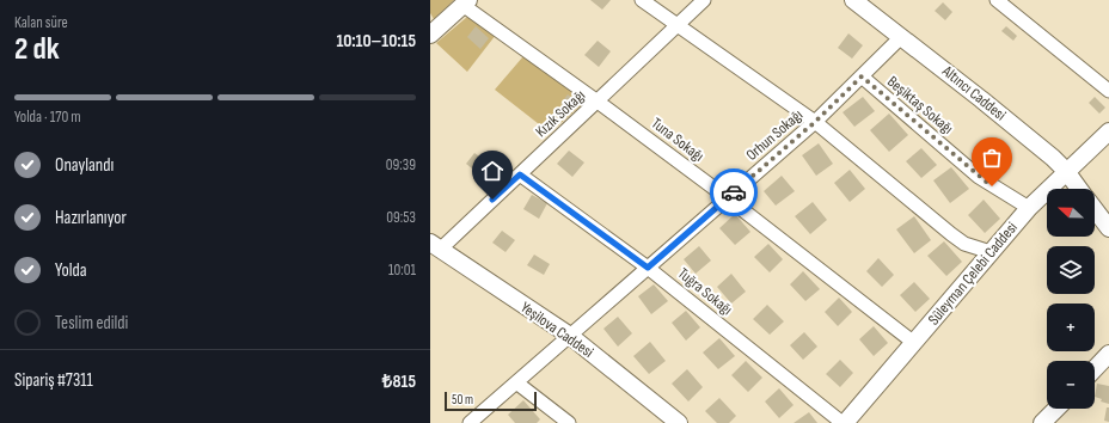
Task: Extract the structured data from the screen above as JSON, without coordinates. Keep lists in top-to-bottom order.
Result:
{
  "streets": {
    "street": [
      "Altıncı Caddesi",
      "Beşiktaş Sokağı",
      "Kızık Sokağı",
      "Orhun Sokağı",
      "Tuna Sokağı",
      "Süleyman Çelebi Caddesi",
      "Tuğra Sokağı",
      "Yeşilova Caddesi"
    ]
  },
  "crossings": [
    ["Altıncı Caddesi", "Orhun Sokağı"],
    ["Altıncı Caddesi", "Süleyman Çelebi Caddesi"],
    ["Beşiktaş Sokağı", "Orhun Sokağı"],
    ["Beşiktaş Sokağı", "Süleyman Çelebi Caddesi"],
    ["Kızık Sokağı", "Tuna Sokağı"],
    ["Kızık Sokağı", "Tuğra Sokağı"],
    ["Kızık Sokağı", "Yeşilova Caddesi"],
    ["Orhun Sokağı", "Tuna Sokağı"],
    ["Orhun Sokağı", "Tuğra Sokağı"],
    ["Orhun Sokağı", "Yeşilova Caddesi"],
    ["Tuna Sokağı", "Süleyman Çelebi Caddesi"],
    ["Süleyman Çelebi Caddesi", "Tuğra Sokağı"]
  ],
  "scale_bar": "50 m",
  "north": "left",
  "page": {
    "heading": ["2 dk", "Kalan süre", "10:10–10:15"],
    "panel": ["Sipariş #7311", "₺815"],
    "bar": "Yolda · 170 m",
    "list": [
      ["Onaylandı", "09:39"],
      ["Hazırlanıyor", "09:53"],
      ["Yolda", "10:01"],
      "Teslim edildi"
    ],
    "map_buttons": ["+", "−"],
    "scale": "50 m"
  }
}
